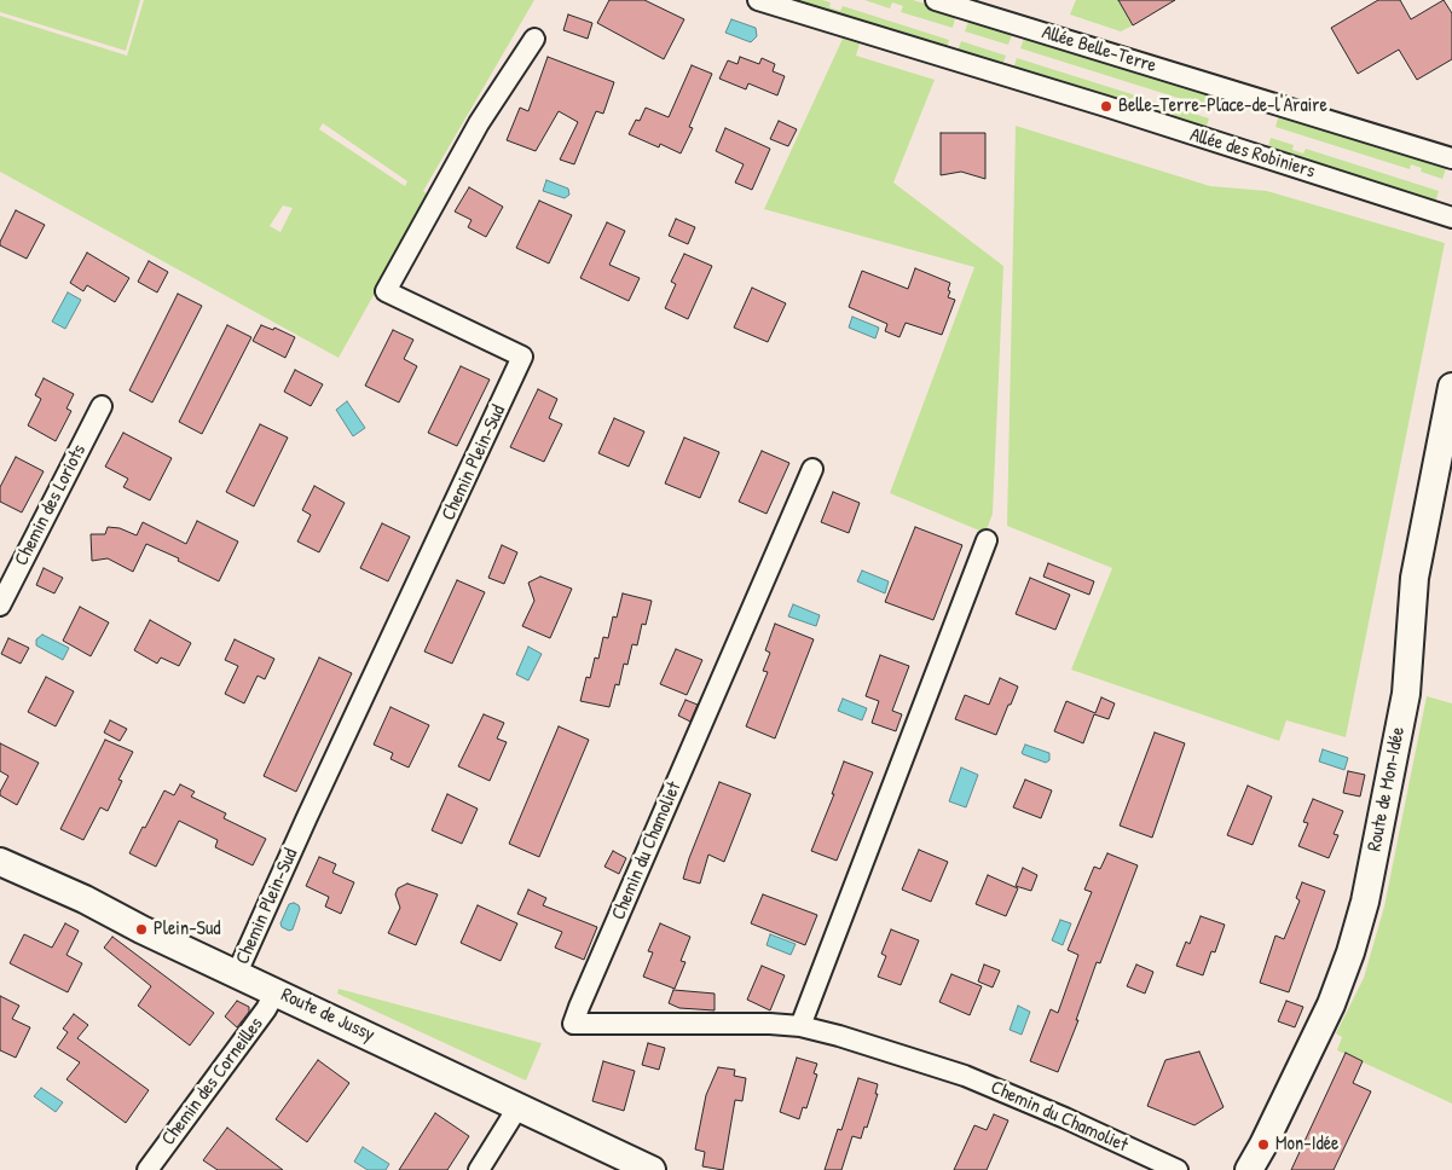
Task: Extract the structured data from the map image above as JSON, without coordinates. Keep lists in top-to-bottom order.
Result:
{
  "streets": {
    "main road": ["Route de Mon-Idée", "Route de Jussy"],
    "street": [
      "Allée Belle-Terre",
      "Allée des Robiniers",
      "Chemin Plein-Sud",
      "Chemin des Loriots",
      "Chemin du Chamoliet",
      "Chemin des Corneilles"
    ]
  },
  "crossings": [
    ["Chemin Plein-Sud", "Route de Jussy"],
    ["Route de Jussy", "Chemin des Corneilles"]
  ],
  "places": ["Belle-Terre-Place-de-l'Araire", "Plein-Sud", "Mon-Idée"]
}
